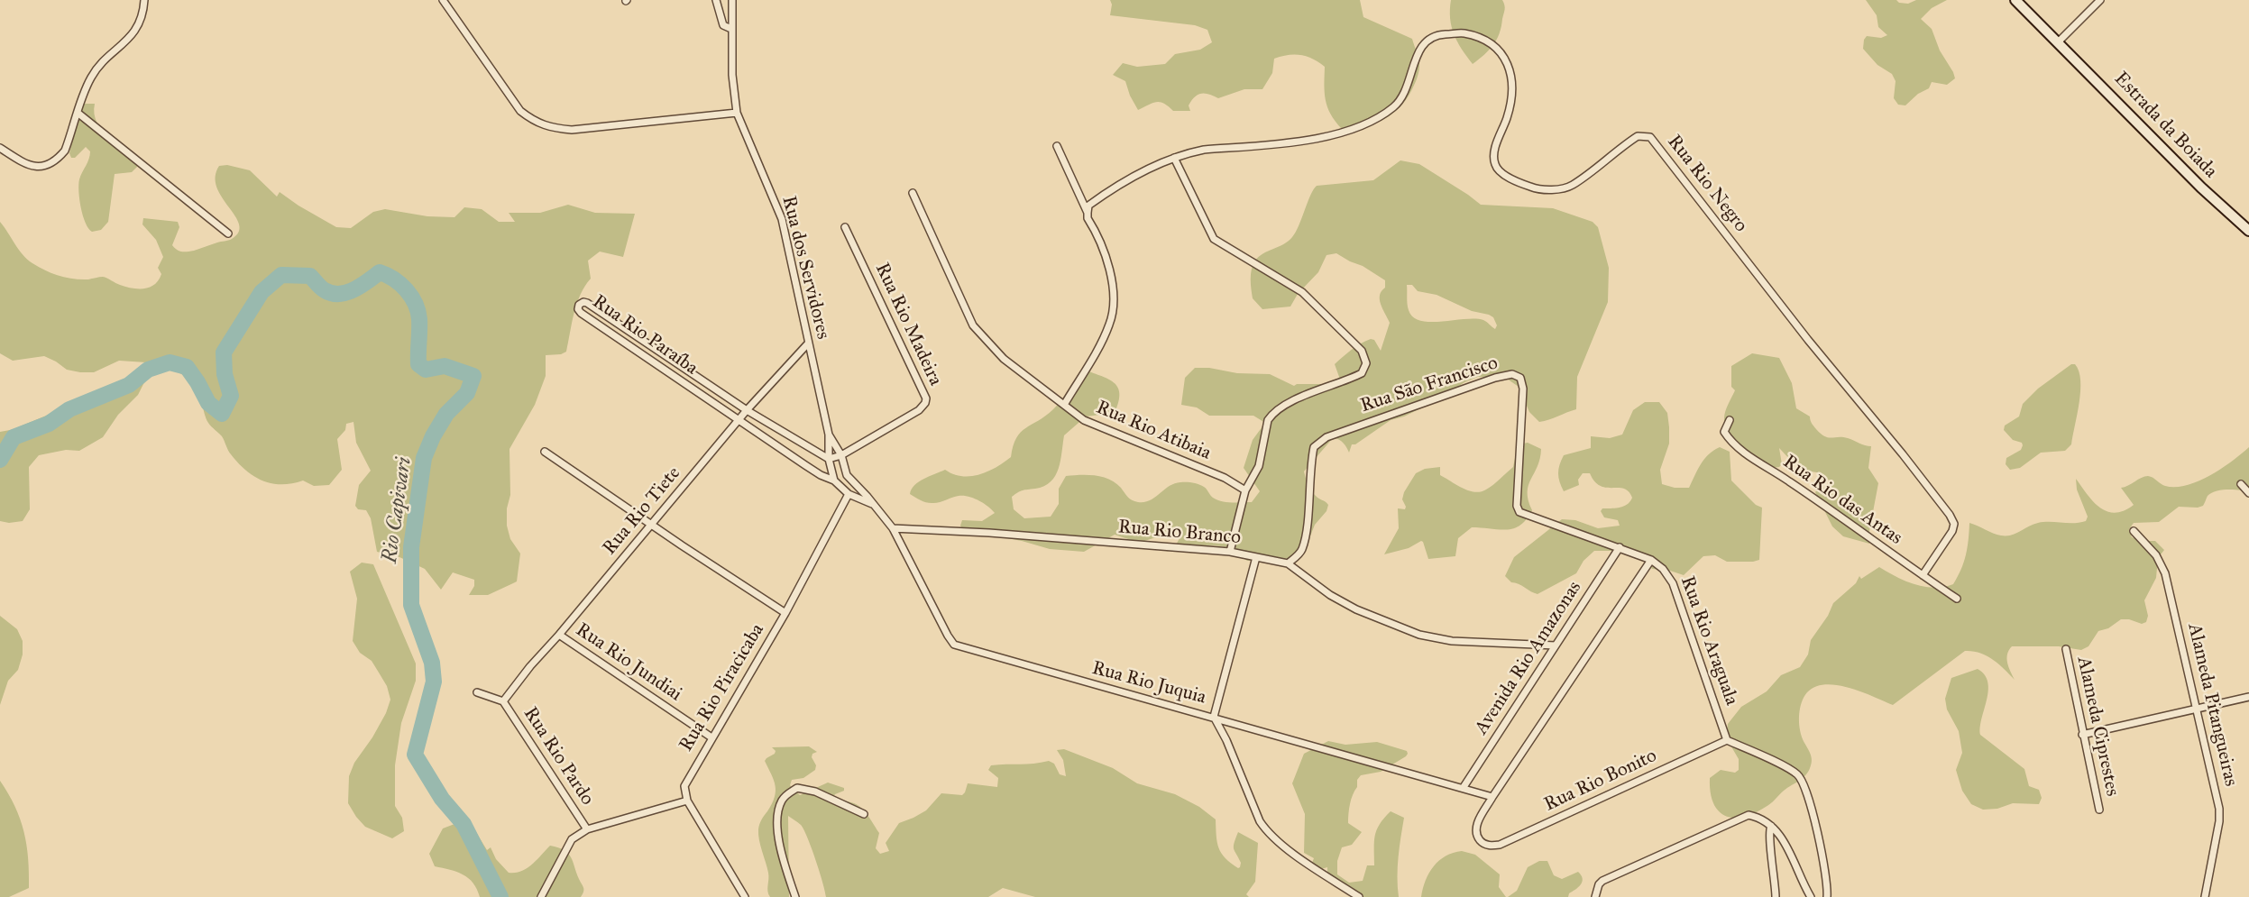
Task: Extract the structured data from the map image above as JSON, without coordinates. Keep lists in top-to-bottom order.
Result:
{
  "streets": {
    "main road": ["Estrada da Boiada"],
    "street": [
      "Rua Rio Negro",
      "Rua dos Servidores",
      "Rua Rio Madeira",
      "Rua Rio Paraíba",
      "Rua São Francisco",
      "Rua Rio Atibaia",
      "Rua Rio das Antas",
      "Rua Rio Tiete",
      "Rua Rio Branco",
      "Rua Rio Araguala",
      "Avenida Rio Amazonas",
      "Rua Rio Jundiai",
      "Rua Rio Juquia",
      "Rua Rio Piracicaba",
      "Alameda Pitangueiras",
      "Alameda Ciprestes",
      "Rua Rio Pardo",
      "Rua Rio Bonito"
    ]
  },
  "crossings": [
    ["Rua Rio Negro", "Rua Rio das Antas"],
    ["Rua dos Servidores", "Rua Rio Madeira"],
    ["Rua dos Servidores", "Rua Rio Paraíba"],
    ["Rua dos Servidores", "Rua Rio Tiete"],
    ["Rua dos Servidores", "Rua Rio Juquia"],
    ["Rua Rio Madeira", "Rua Rio Paraíba"],
    ["Rua Rio Paraíba", "Rua Rio Tiete"],
    ["Rua Rio Paraíba", "Rua Rio Juquia"],
    ["Rua Rio Paraíba", "Rua Rio Piracicaba"],
    ["Rua São Francisco", "Rua Rio Branco"],
    ["Rua São Francisco", "Rua Rio Araguala"],
    ["Rua São Francisco", "Avenida Rio Amazonas"],
    ["Rua Rio Tiete", "Rua Rio Jundiai"],
    ["Rua Rio Tiete", "Rua Rio Pardo"],
    ["Rua Rio Branco", "Avenida Rio Amazonas"],
    ["Rua Rio Branco", "Rua Rio Juquia"],
    ["Rua Rio Araguala", "Rua Rio Bonito"],
    ["Avenida Rio Amazonas", "Rua Rio Juquia"],
    ["Rua Rio Jundiai", "Rua Rio Piracicaba"],
    ["Rua Rio Juquia", "Rua Rio Piracicaba"],
    ["Rua Rio Juquia", "Rua Rio Bonito"],
    ["Rua Rio Piracicaba", "Rua Rio Pardo"]
  ],
  "water": ["Rio Capivari"]
}
